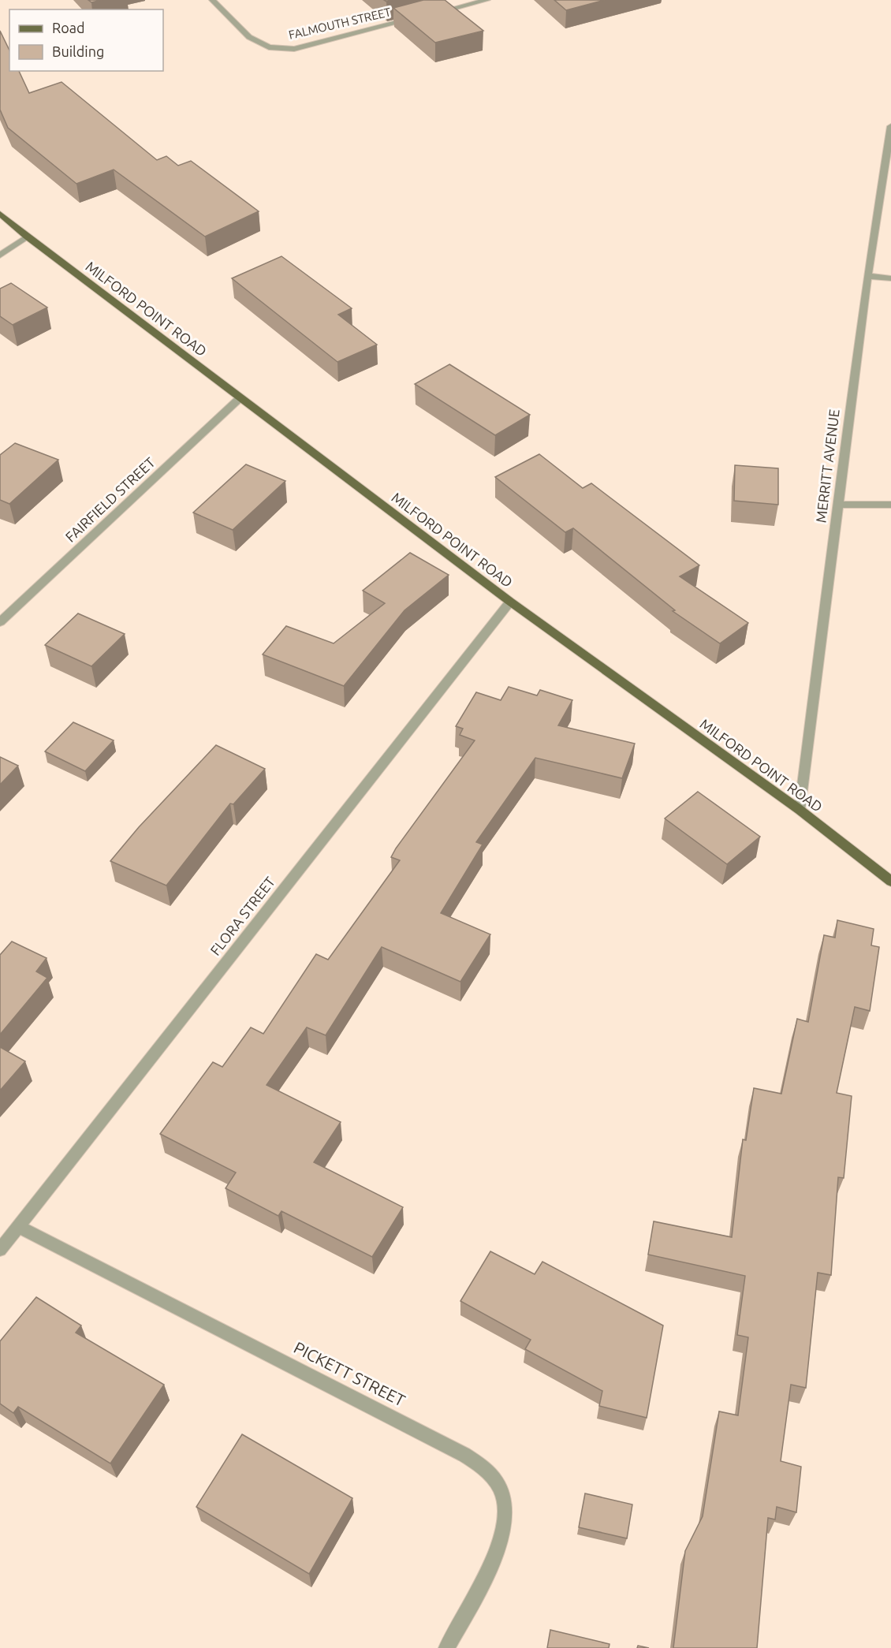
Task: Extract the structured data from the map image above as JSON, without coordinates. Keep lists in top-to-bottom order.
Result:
{
  "streets": {
    "main road": ["MILFORD POINT ROAD"],
    "street": [
      "FALMOUTH STREET",
      "MERRITT AVENUE",
      "FAIRFIELD STREET",
      "FLORA STREET",
      "PICKETT STREET"
    ]
  },
  "crossings": [
    ["MILFORD POINT ROAD", "MERRITT AVENUE"],
    ["MILFORD POINT ROAD", "FAIRFIELD STREET"],
    ["MILFORD POINT ROAD", "FLORA STREET"],
    ["FLORA STREET", "PICKETT STREET"]
  ],
  "legend": ["Road", "Building"]
}
